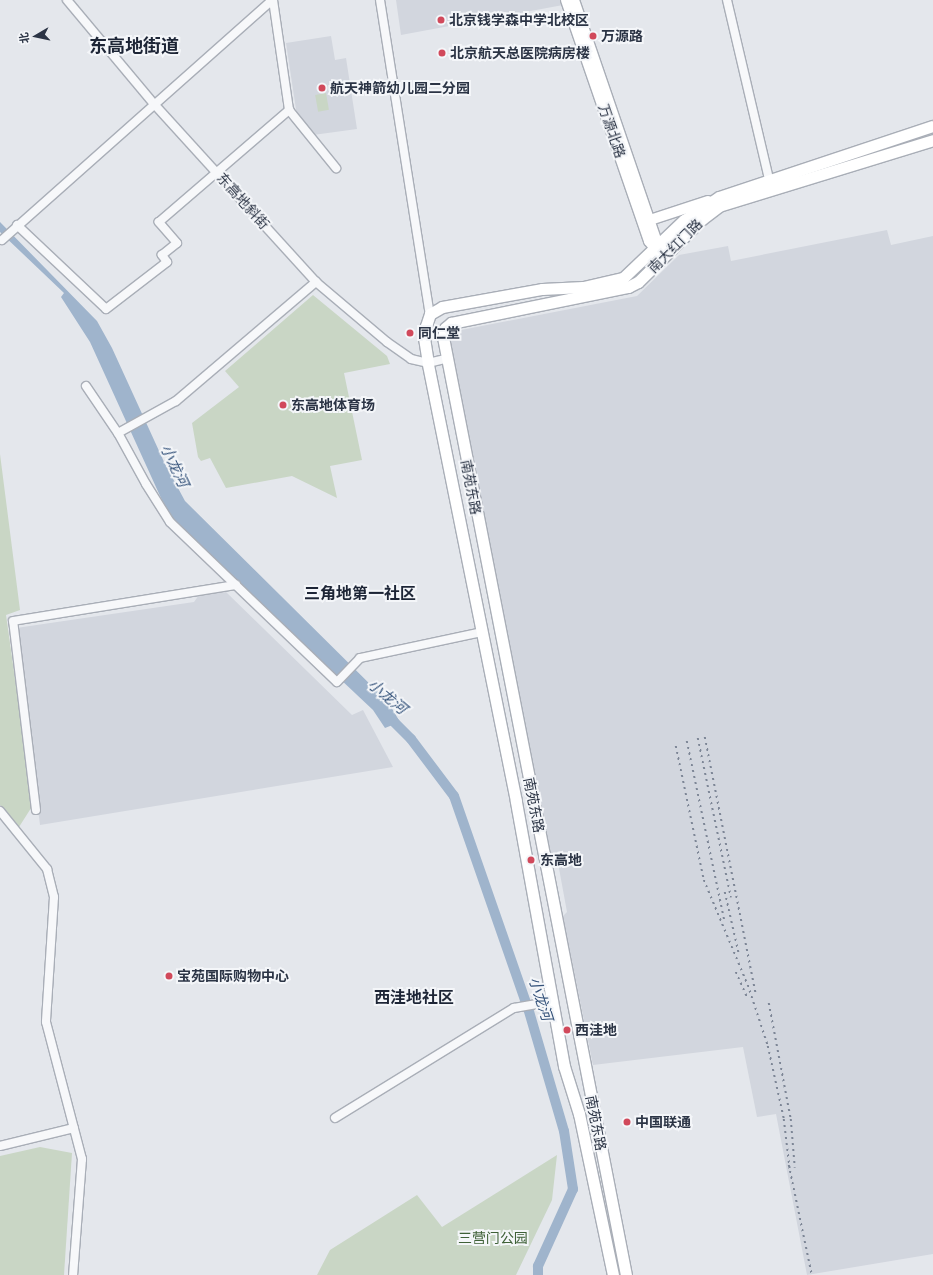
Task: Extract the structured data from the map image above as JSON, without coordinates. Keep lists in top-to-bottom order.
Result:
{
  "streets": {
    "highway": ["南大红门路", "南苑东路"],
    "main road": ["万源北路"],
    "street": ["东高地斜街"]
  },
  "crossings": [
    ["万源北路", "南大红门路"],
    ["东高地斜街", "南大红门路"],
    ["东高地斜街", "南苑东路"],
    ["南大红门路", "南苑东路"]
  ],
  "districts": ["东高地街道", "三角地第一社区", "西洼地社区"],
  "water": ["小龙河"],
  "parks": ["三营门公园"],
  "places": [
    "北京钱学森中学北校区",
    "万源路",
    "北京航天总医院病房楼",
    "航天神箭幼儿园二分园",
    "同仁堂",
    "东高地体育场",
    "东高地",
    "宝苑国际购物中心",
    "西洼地",
    "中国联通"
  ],
  "north": "left"
}
